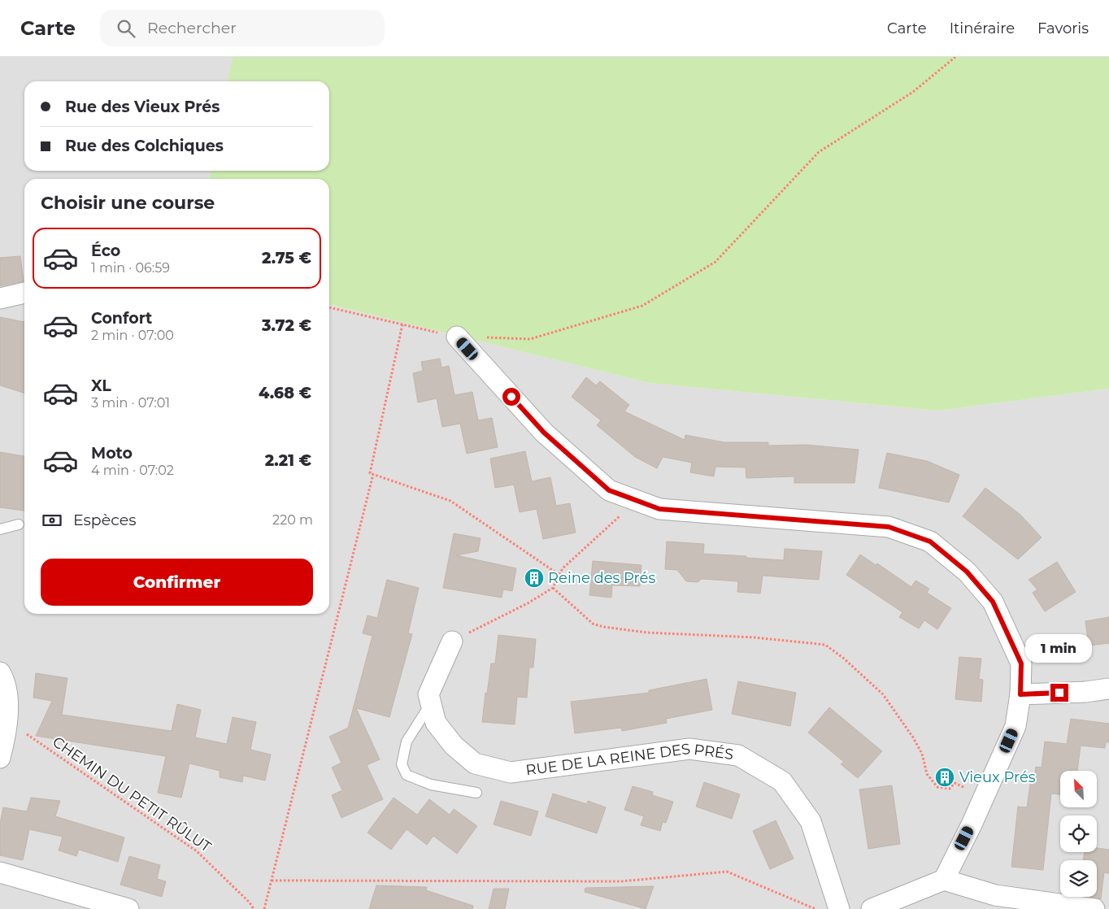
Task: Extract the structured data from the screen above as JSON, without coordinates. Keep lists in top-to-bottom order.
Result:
{
  "streets": {
    "street": ["RUE DE LA REINE DES PRÉS"],
    "path": ["CHEMIN DU PETIT RÛLUT"]
  },
  "places": {
    "building": ["Reine des Prés", "Vieux Prés"]
  },
  "north": "top left",
  "page": {
    "header": "Carte",
    "search": "Rechercher",
    "nav": ["Carte", "Itinéraire", "Favoris"],
    "banner": ["Rue des Vieux Prés", "Rue des Colchiques"],
    "heading": "Choisir une course",
    "list": [
      {
        "name": "Éco",
        "note": "1 min · 06:59",
        "value": "2.75 €"
      },
      {
        "name": "Confort",
        "note": "2 min · 07:00",
        "value": "3.72 €"
      },
      {
        "name": "XL",
        "note": "3 min · 07:01",
        "value": "4.68 €"
      },
      {
        "name": "Moto",
        "note": "4 min · 07:02",
        "value": "2.21 €"
      }
    ],
    "pay": ["Espèces", "220 m"],
    "buttons": "Confirmer",
    "bubble": "1 min"
  }
}
